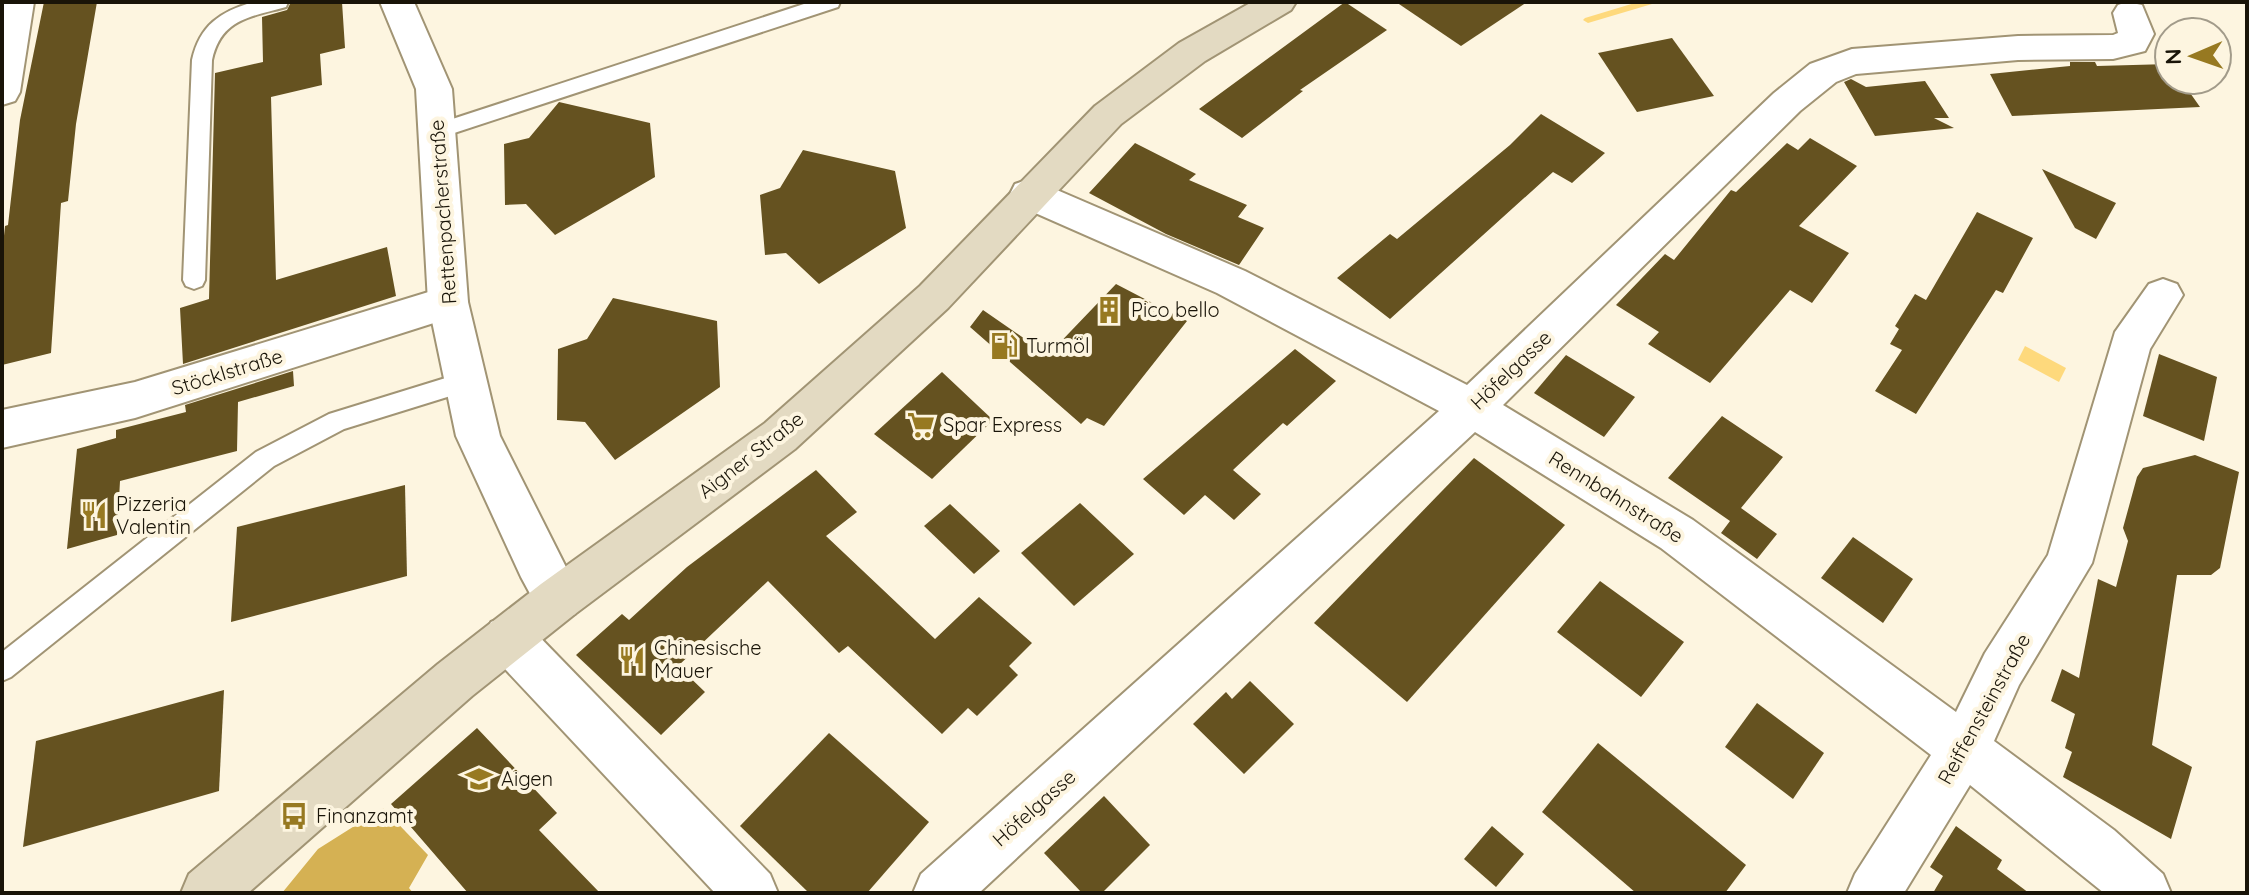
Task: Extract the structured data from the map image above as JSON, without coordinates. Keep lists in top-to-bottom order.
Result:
{
  "streets": {
    "main road": ["Aigner Straße"],
    "street": [
      "Rettenpacherstraße",
      "Höfelgasse",
      "Stöcklstraße",
      "Rennbahnstraße",
      "Reiffensteinstraße"
    ]
  },
  "crossings": [
    ["Rettenpacherstraße", "Stöcklstraße"],
    ["Rettenpacherstraße", "Aigner Straße"],
    ["Höfelgasse", "Rennbahnstraße"],
    ["Aigner Straße", "Rennbahnstraße"],
    ["Rennbahnstraße", "Reiffensteinstraße"]
  ],
  "places": {
    "building": ["Pico bello"],
    "fuel station": ["Turmöl"],
    "supermarket": ["Spar Express"],
    "restaurant": ["Pizzeria Valentin", "Chinesische Mauer"],
    "school or university": ["Aigen"],
    "bus stop": ["Finanzamt"]
  },
  "north": "left"
}
